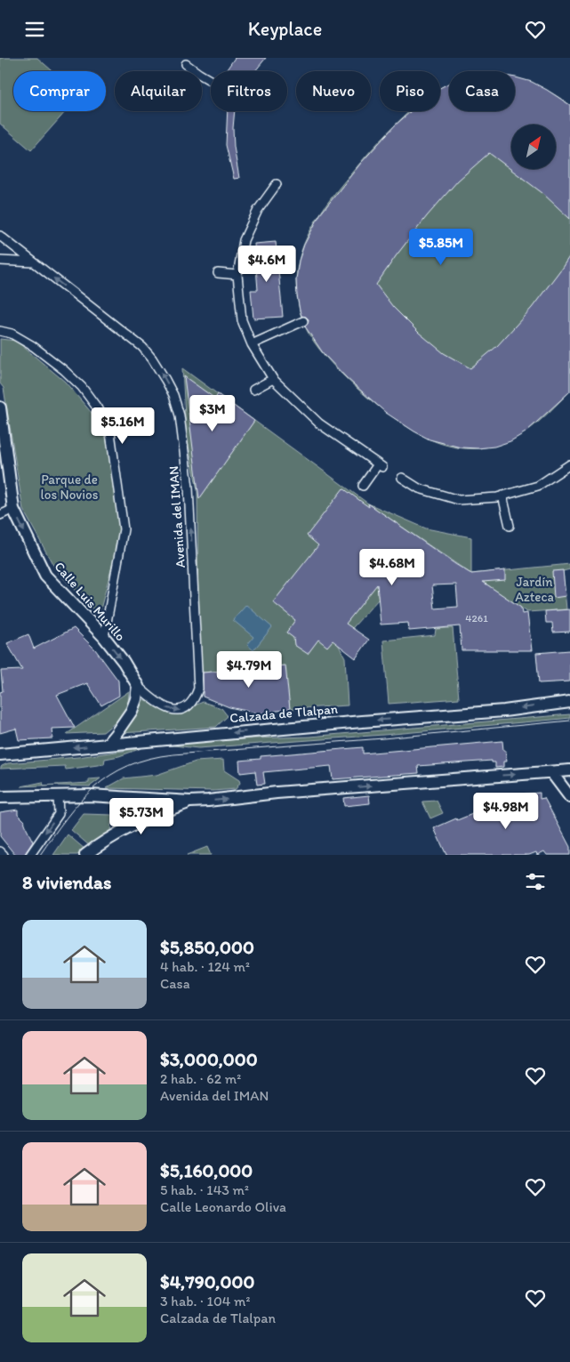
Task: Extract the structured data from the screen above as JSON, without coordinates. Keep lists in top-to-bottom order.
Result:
{
  "streets": {
    "main road": ["Calle Luis Murillo", "Calzada de Tlalpan"],
    "street": ["Avenida del IMAN"]
  },
  "crossings": [
    ["Avenida del IMAN", "Calle Luis Murillo"]
  ],
  "one_way": ["Calle Luis Murillo"],
  "parks": ["Parque de los Novios", "Jardín Azteca"],
  "house_numbers": ["4261"],
  "north": "top right",
  "page": {
    "header": "Keyplace",
    "chip": [
      "Comprar",
      "Alquilar",
      "Filtros",
      "Nuevo",
      "Piso",
      "Casa"
    ],
    "price": [
      "$5.85M",
      "$4.6M",
      "$3M",
      "$5.16M",
      "$4.68M",
      "$4.79M",
      "$4.98M",
      "$5.73M"
    ],
    "heading": "8 viviendas",
    "list": [
      {
        "name": "$5,850,000",
        "note": "4 hab. · 124 m² · Casa"
      },
      {
        "name": "$3,000,000",
        "note": "2 hab. · 62 m² · Avenida del IMAN"
      },
      {
        "name": "$5,160,000",
        "note": "5 hab. · 143 m² · Calle Leonardo Oliva"
      },
      {
        "name": "$4,790,000",
        "note": "3 hab. · 104 m² · Calzada de Tlalpan"
      }
    ]
  }
}
